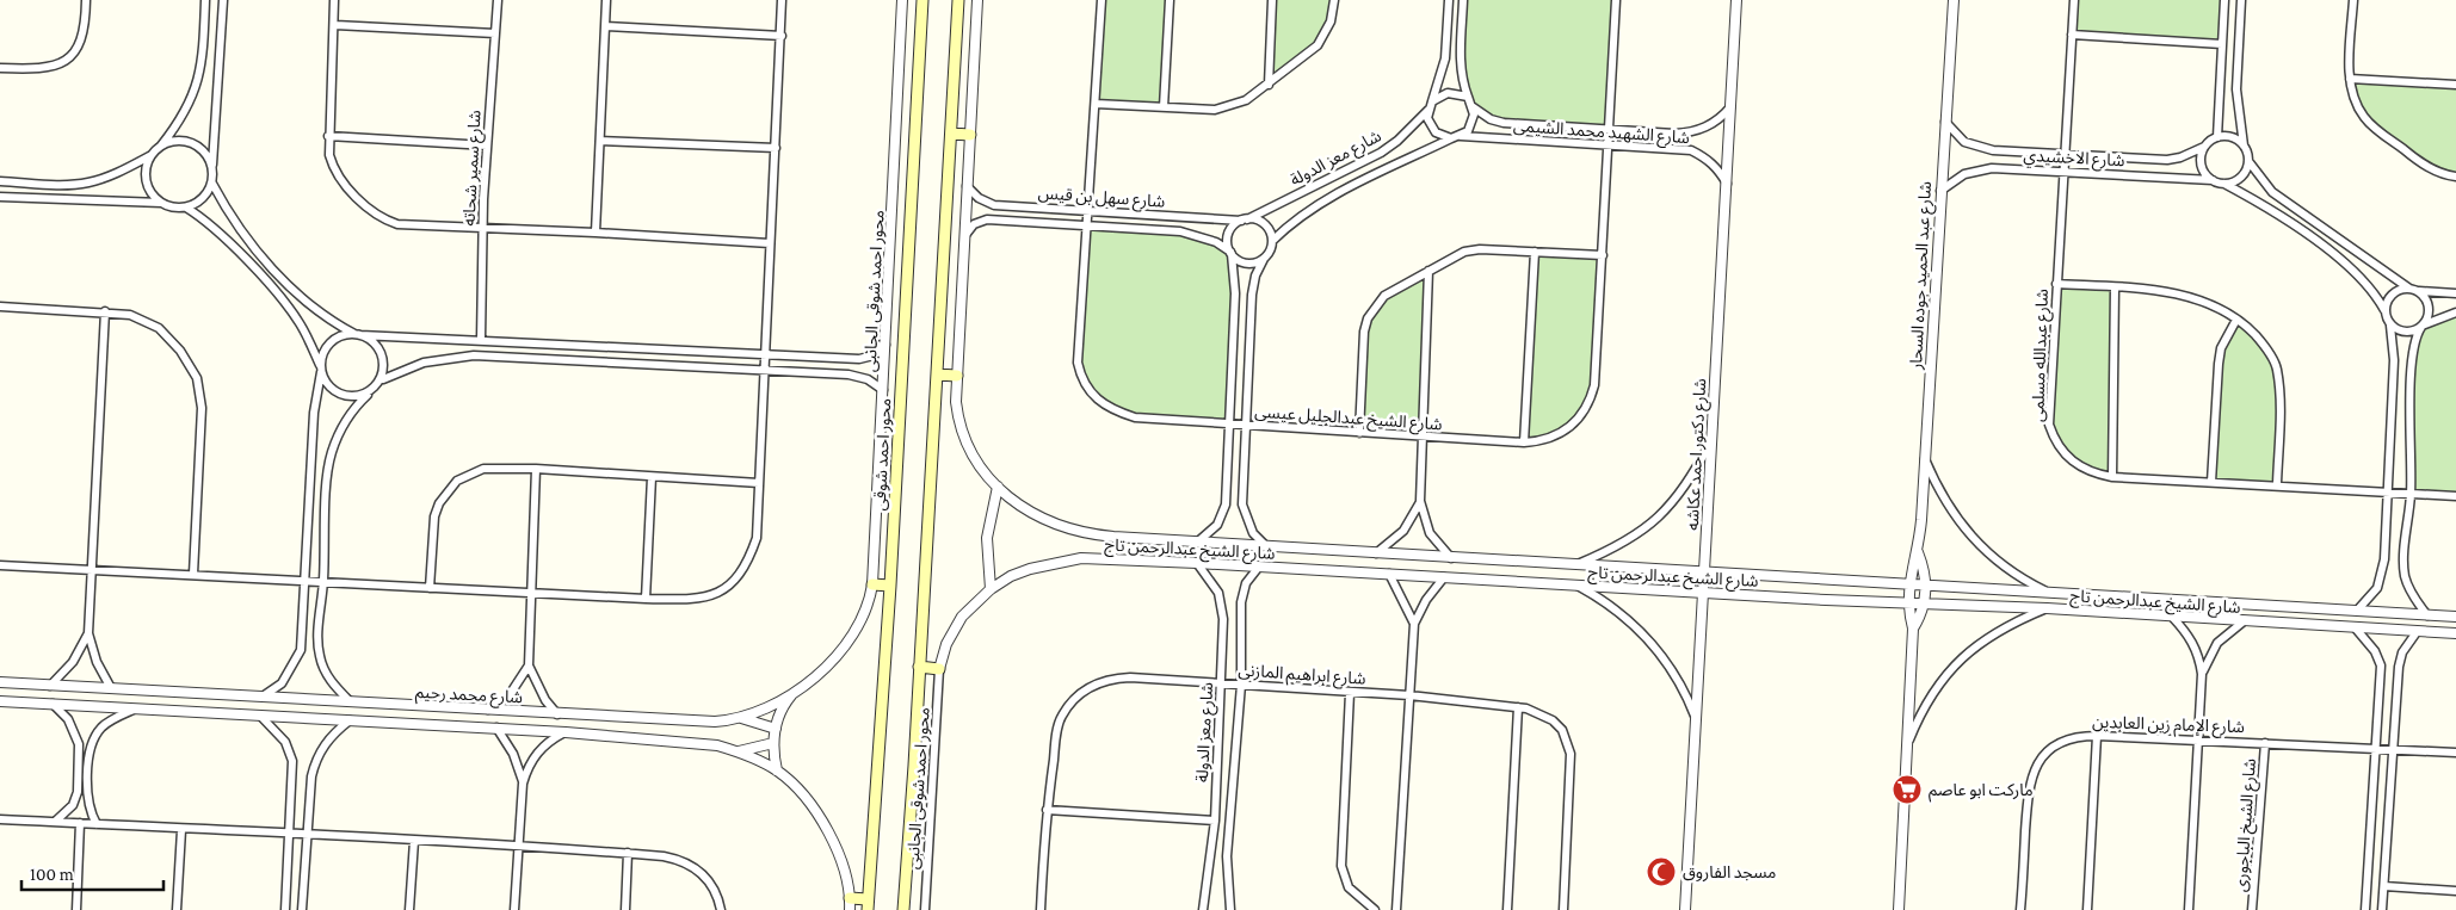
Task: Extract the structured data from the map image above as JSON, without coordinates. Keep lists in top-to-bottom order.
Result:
{
  "streets": {
    "main road": ["محور احمد شوقى"],
    "street": [
      "شارع الشهيد محمد الشيمى",
      "شارع معز الدولة",
      "شارع الاخشيدي",
      "شارع سمير شحاته",
      "شارع سهل بن قيس",
      "شارع عبد الحميد جوده السحار",
      "محور احمد شوقى الجانبى",
      "شارع عبدالله مسلمى",
      "شارع الشيخ عبدالجليل عيسى",
      "شارع دكتور احمد عكاشه",
      "شارع الشيخ عبدالرحمن تاج",
      "شارع ابراهيم المازنى",
      "شارع محمد رحيم",
      "شارع الإمام زين العابدين",
      "شارع الشيخ الباجورى"
    ]
  },
  "crossings": [
    ["شارع الشهيد محمد الشيمى", "شارع معز الدولة"],
    ["شارع الشهيد محمد الشيمى", "شارع الشيخ عبدالجليل عيسى"],
    ["شارع الشهيد محمد الشيمى", "شارع دكتور احمد عكاشه"],
    ["شارع معز الدولة", "شارع سهل بن قيس"],
    ["شارع معز الدولة", "شارع الشيخ عبدالرحمن تاج"],
    ["شارع معز الدولة", "شارع ابراهيم المازنى"],
    ["شارع الاخشيدي", "شارع عبد الحميد جوده السحار"],
    ["شارع الاخشيدي", "شارع عبدالله مسلمى"],
    ["شارع سهل بن قيس", "شارع الشيخ عبدالجليل عيسى"],
    ["شارع عبد الحميد جوده السحار", "شارع الشيخ عبدالرحمن تاج"],
    ["محور احمد شوقى الجانبى", "شارع الشيخ عبدالرحمن تاج"],
    ["محور احمد شوقى الجانبى", "شارع محمد رحيم"],
    ["شارع دكتور احمد عكاشه", "شارع الشيخ عبدالرحمن تاج"],
    ["شارع الإمام زين العابدين", "شارع الشيخ الباجورى"]
  ],
  "places": {
    "supermarket": ["ماركت ابو عاصم"],
    "mosque": ["مسجد الفاروق"]
  },
  "scale_bar": "100 m"
}
